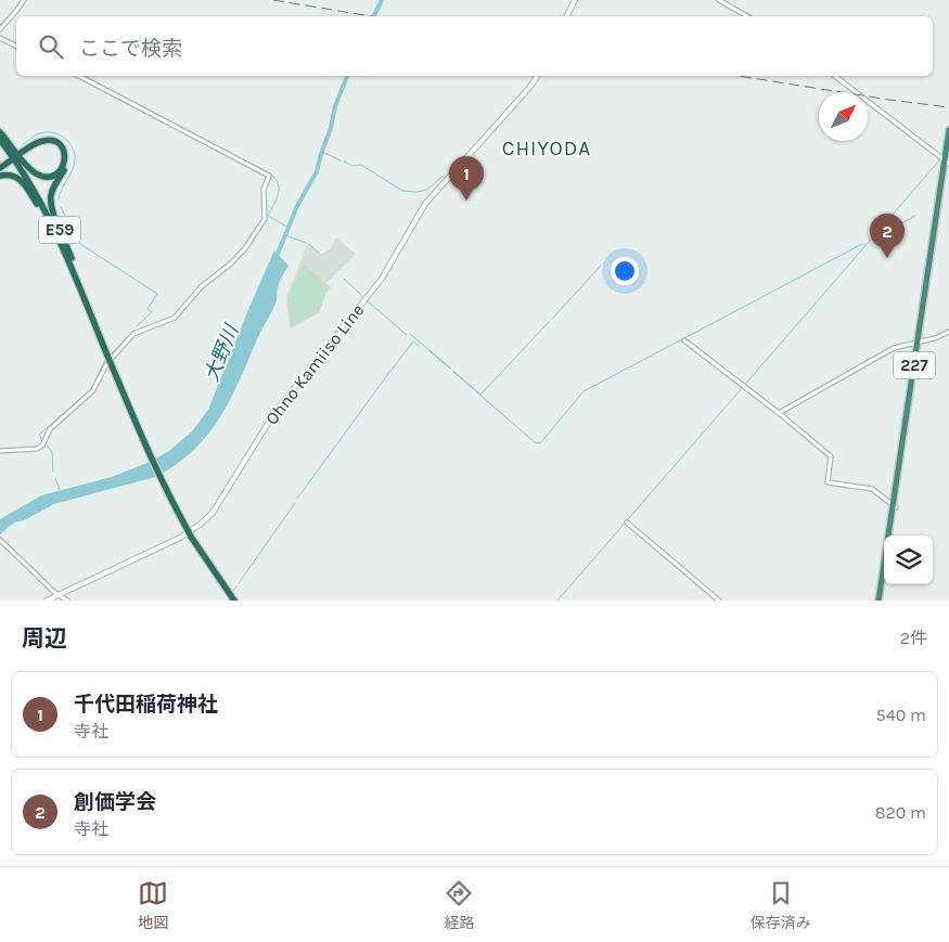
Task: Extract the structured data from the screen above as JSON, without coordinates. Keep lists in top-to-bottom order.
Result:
{
  "streets": {
    "highway": ["E59", "227"],
    "main road": ["Ohno Kamiiso Line"]
  },
  "districts": ["CHIYODA"],
  "water": ["大野川"],
  "north": "top right",
  "page": {
    "search": "ここで検索",
    "pins": ["1", "2"],
    "heading": ["周辺", "2件"],
    "list": [
      {
        "mark": "1",
        "name": "千代田稲荷神社",
        "note": "寺社",
        "value": "540 m"
      },
      {
        "mark": "2",
        "name": "創価学会",
        "note": "寺社",
        "value": "820 m"
      }
    ],
    "nav": ["地図", "経路", "保存済み"]
  }
}
